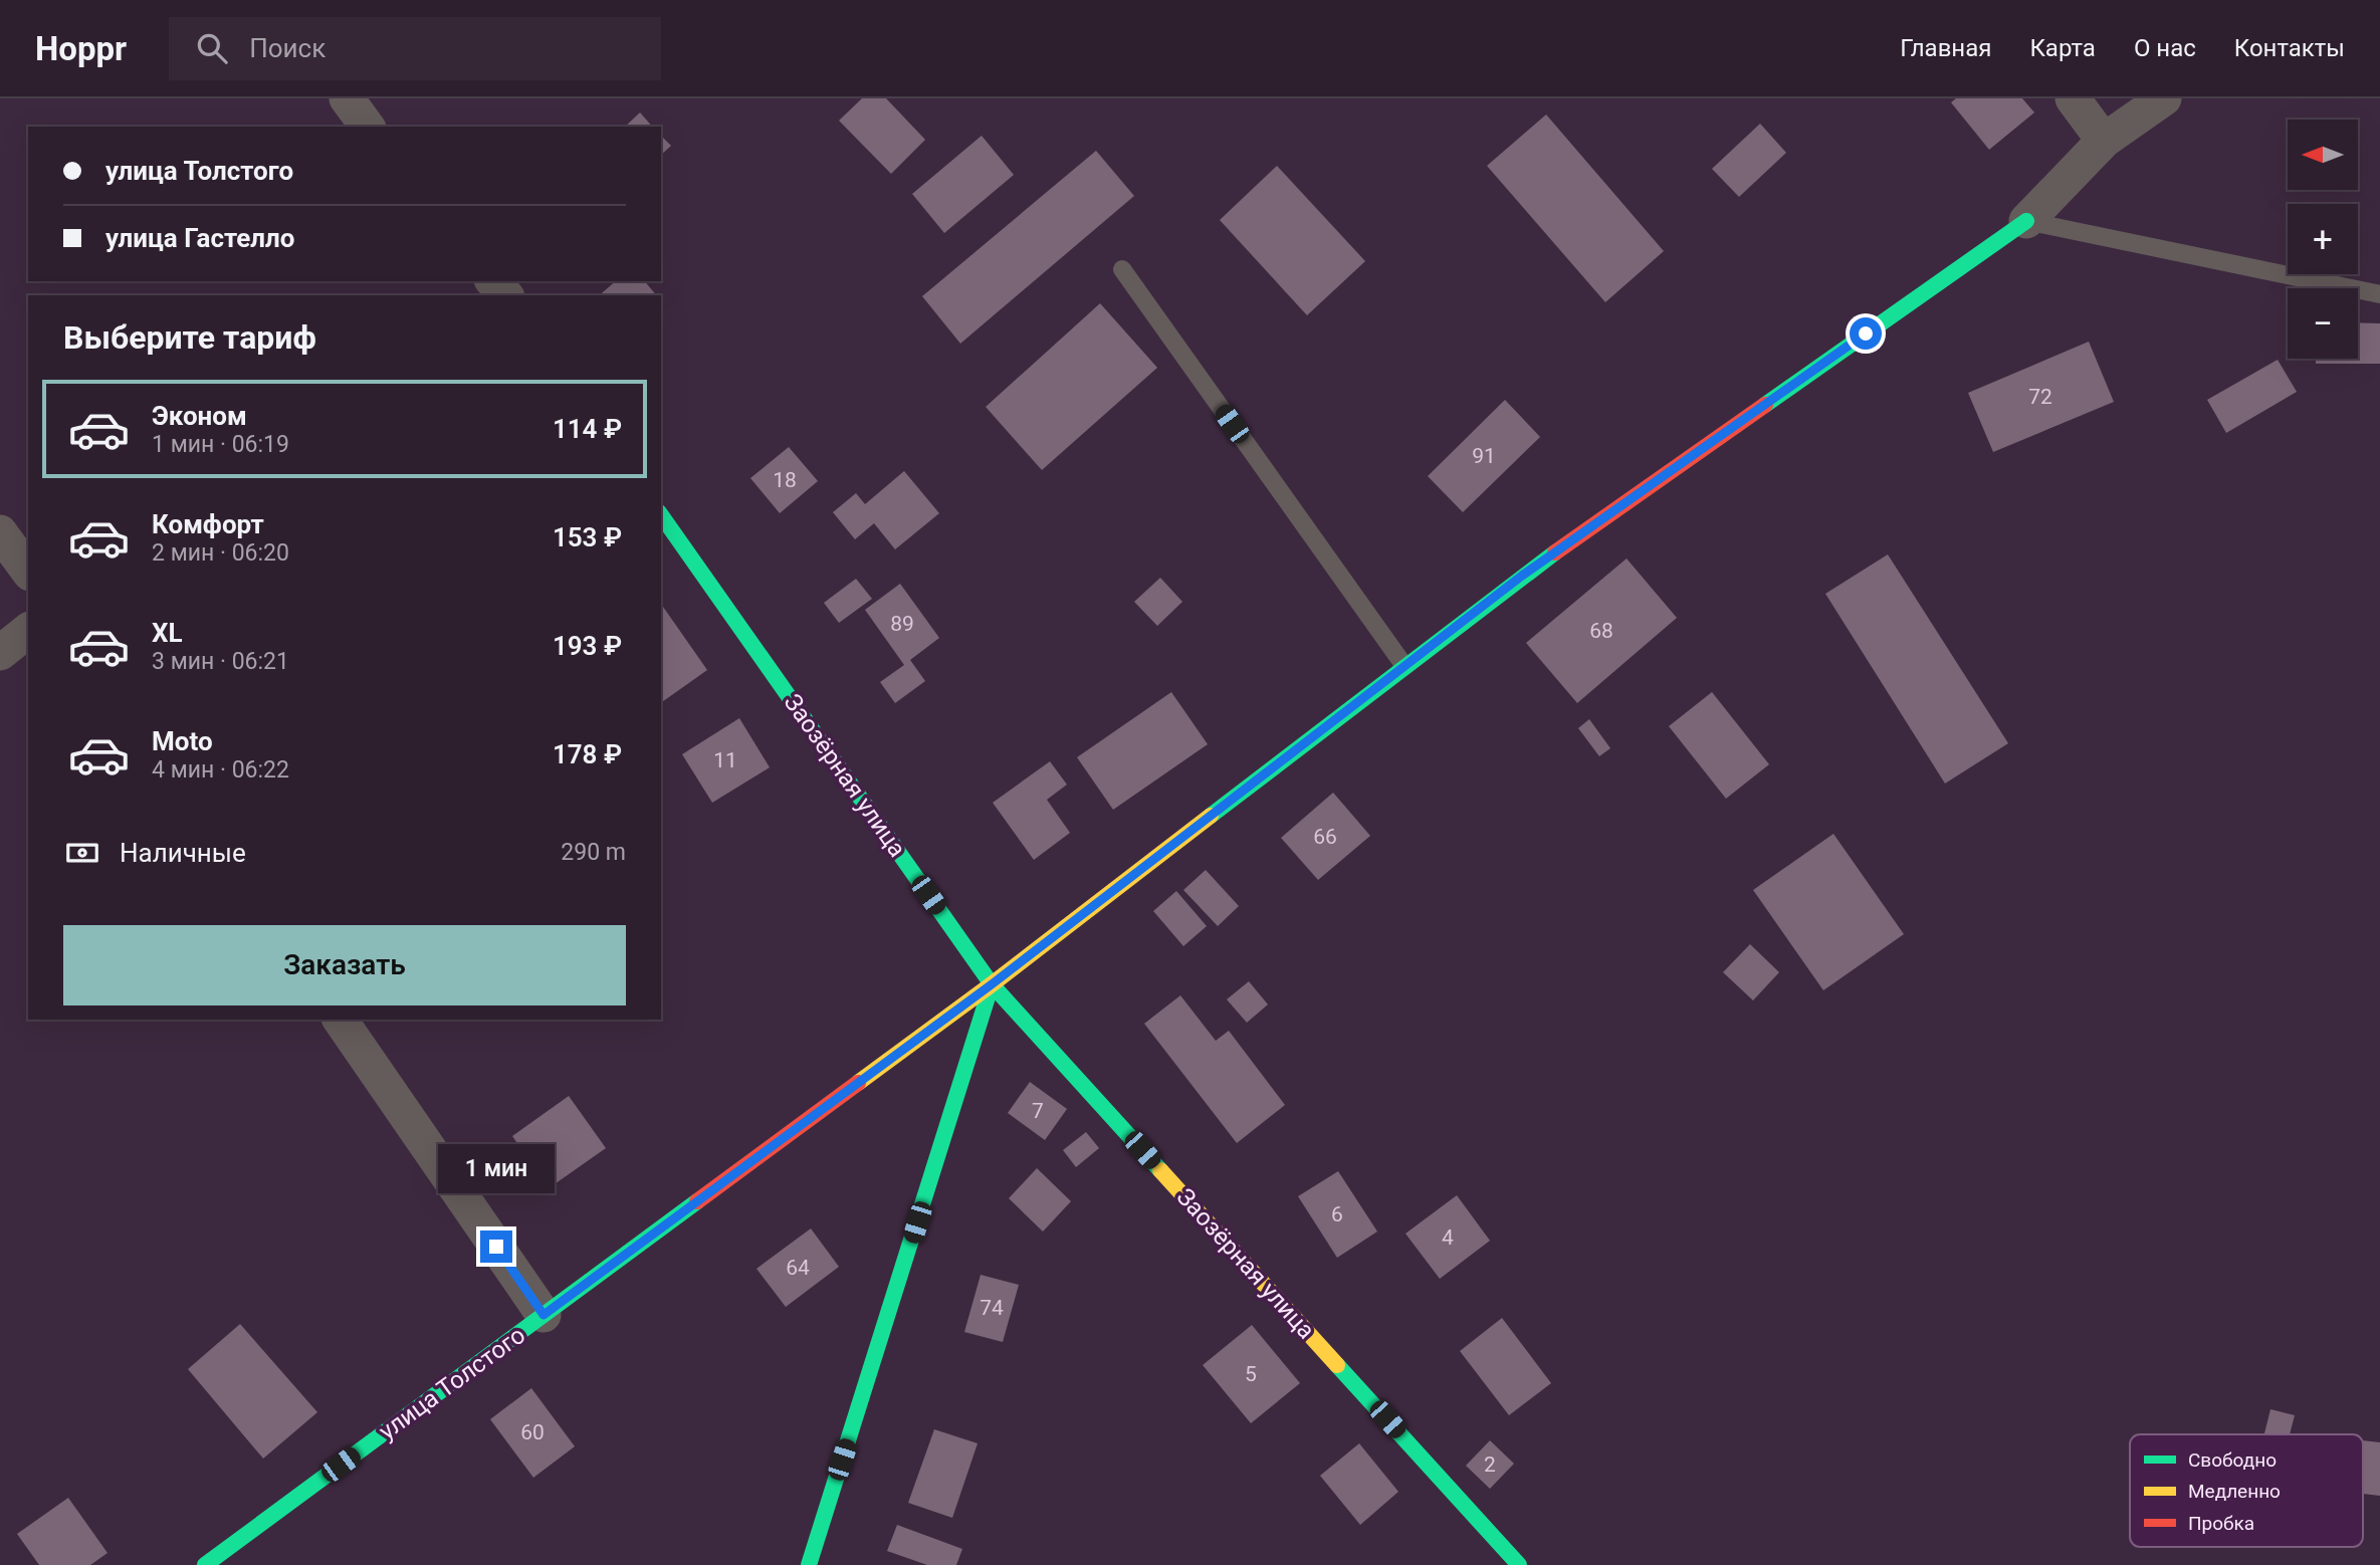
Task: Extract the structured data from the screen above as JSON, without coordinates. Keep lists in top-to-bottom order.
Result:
{
  "streets": {
    "street": ["Заозёрная улица", "улица Толстого"]
  },
  "crossings": [
    ["Заозёрная улица", "улица Толстого"]
  ],
  "house_numbers": [
    "72",
    "91",
    "18",
    "89",
    "68",
    "11",
    "66",
    "7",
    "6",
    "4",
    "64",
    "74",
    "5",
    "60",
    "2"
  ],
  "legend": ["Свободно", "Медленно", "Пробка"],
  "north": "left",
  "page": {
    "header": "Hoppr",
    "search": "Поиск",
    "nav": [
      "Главная",
      "Карта",
      "О нас",
      "Контакты"
    ],
    "map_buttons": ["+", "−"],
    "banner": ["улица Толстого", "улица Гастелло"],
    "heading": "Выберите тариф",
    "list": [
      {
        "name": "Эконом",
        "note": "1 мин · 06:19",
        "value": "114 ₽"
      },
      {
        "name": "Комфорт",
        "note": "2 мин · 06:20",
        "value": "153 ₽"
      },
      {
        "name": "XL",
        "note": "3 мин · 06:21",
        "value": "193 ₽"
      },
      {
        "name": "Moto",
        "note": "4 мин · 06:22",
        "value": "178 ₽"
      }
    ],
    "pay": ["Наличные", "290 m"],
    "buttons": "Заказать",
    "bubble": "1 мин"
  }
}
